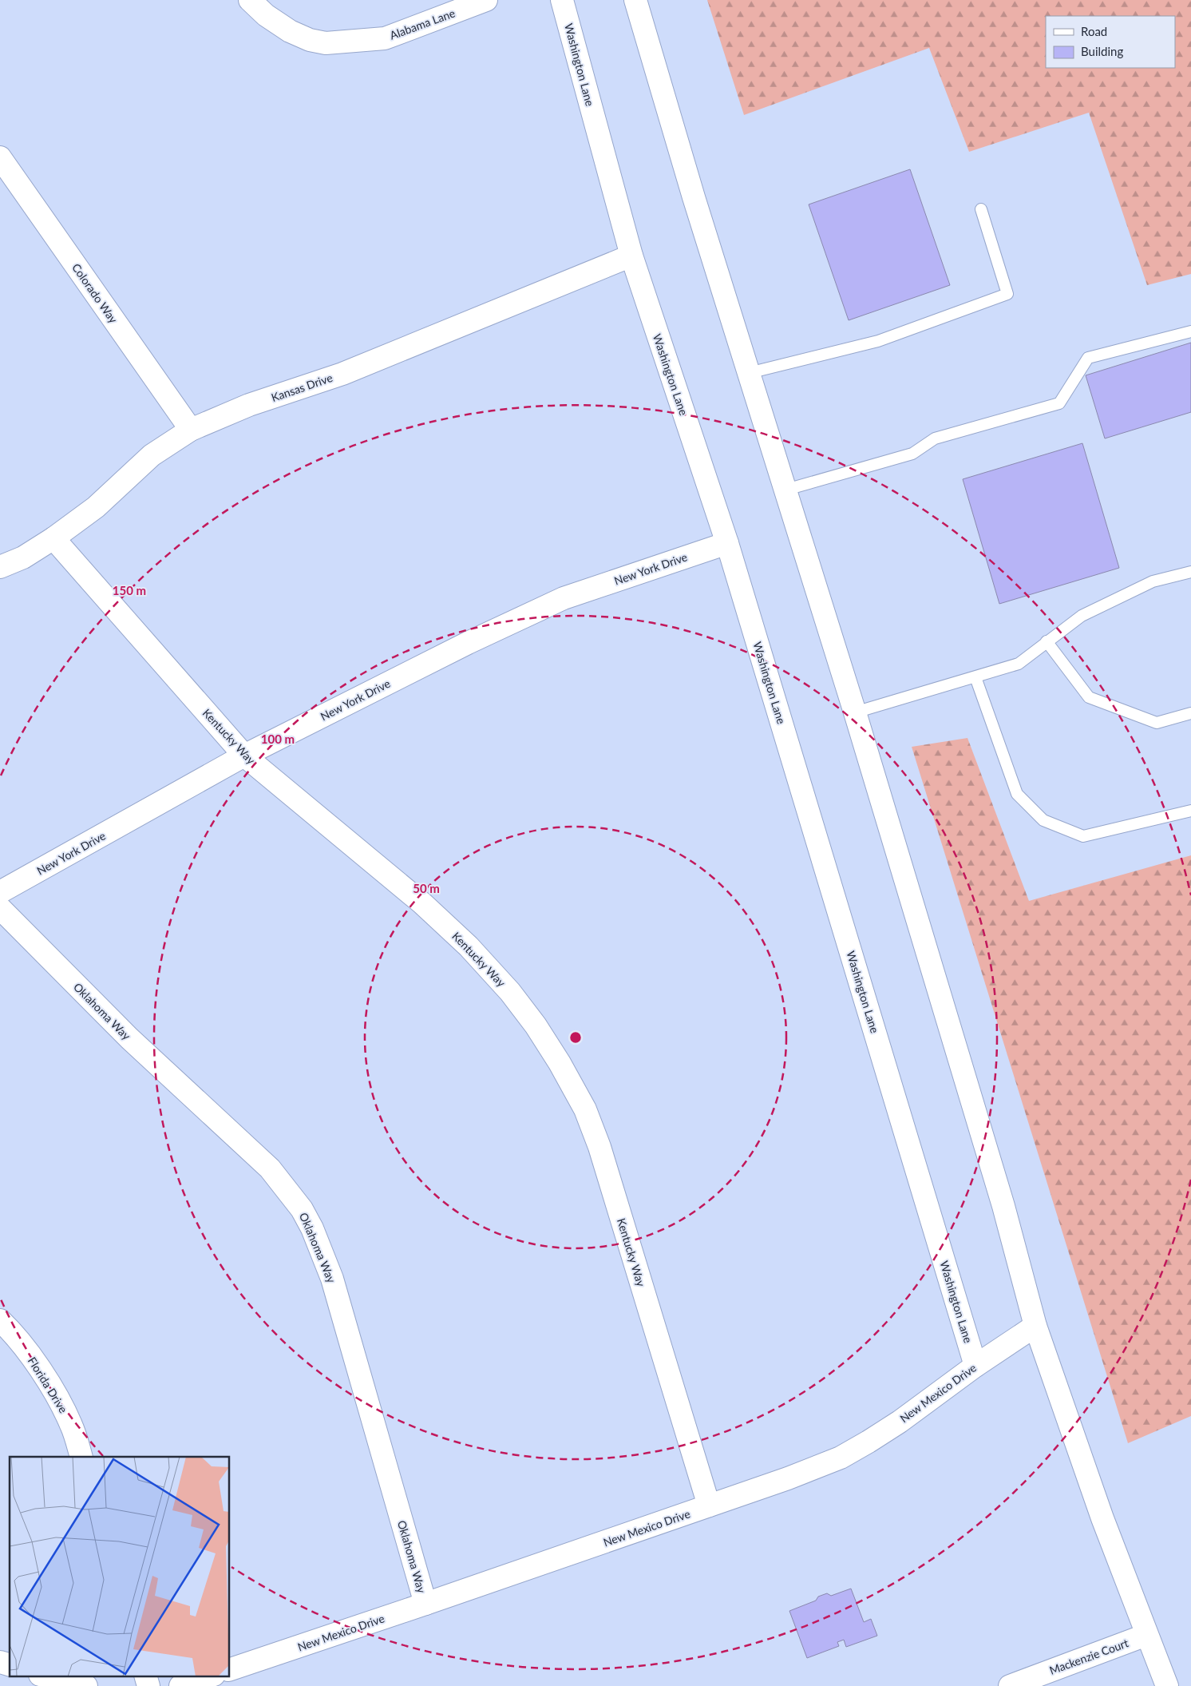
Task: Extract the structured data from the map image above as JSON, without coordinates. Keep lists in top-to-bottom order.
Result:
{
  "streets": {
    "street": [
      "Alabama Lane",
      "Washington Lane",
      "Colorado Way",
      "Kansas Drive",
      "New York Drive",
      "Kentucky Way",
      "Oklahoma Way",
      "Florida Drive",
      "New Mexico Drive",
      "Mackenzie Court"
    ]
  },
  "crossings": [
    ["Washington Lane", "Kansas Drive"],
    ["Washington Lane", "New York Drive"],
    ["Washington Lane", "New Mexico Drive"],
    ["Colorado Way", "Kansas Drive"],
    ["Kansas Drive", "Kentucky Way"],
    ["New York Drive", "Kentucky Way"],
    ["Kentucky Way", "New Mexico Drive"],
    ["Oklahoma Way", "New Mexico Drive"]
  ],
  "legend": ["Road", "Building"],
  "rings": ["150 m", "100 m", "50 m"]
}
